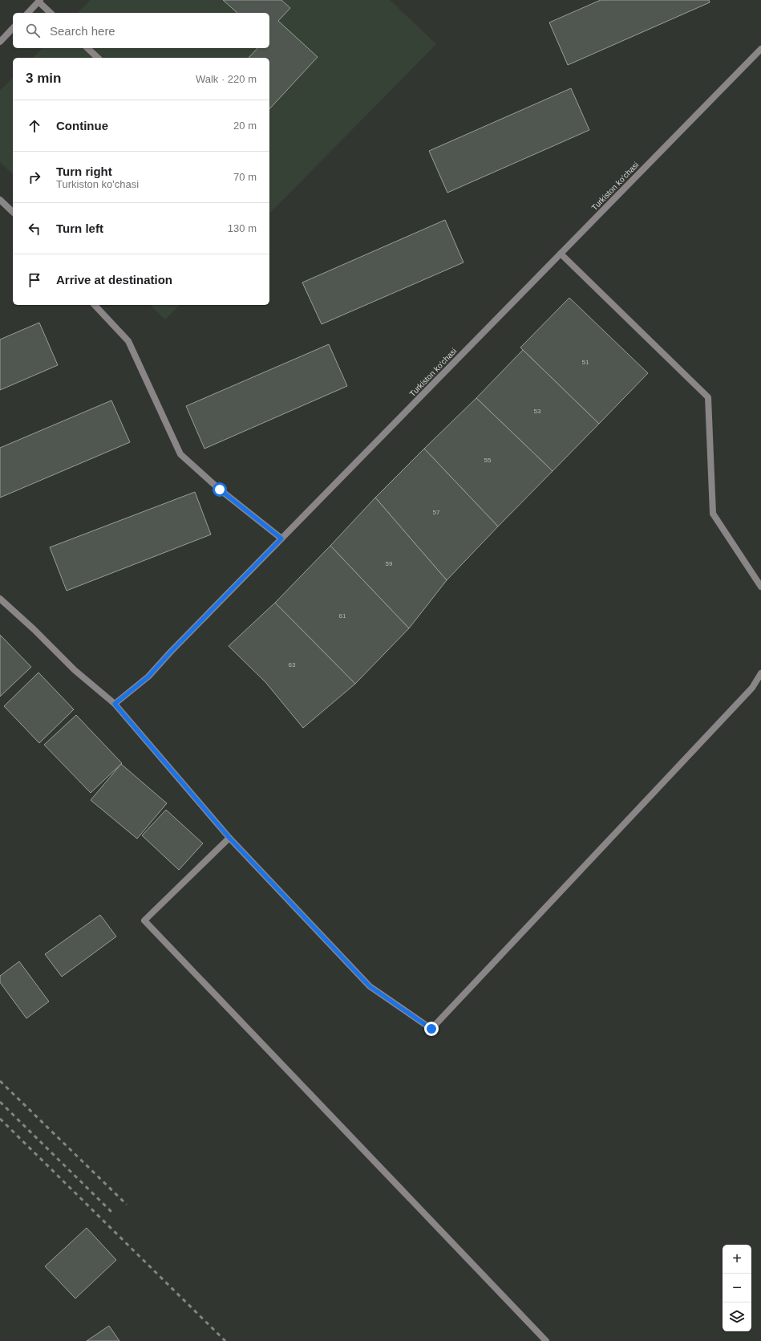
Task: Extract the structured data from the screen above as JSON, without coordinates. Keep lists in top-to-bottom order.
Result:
{
  "streets": {
    "street": ["Turkiston ko'chasi"]
  },
  "house_numbers": [
    "51",
    "53",
    "55",
    "57",
    "59",
    "61",
    "63"
  ],
  "page": {
    "search": "Search here",
    "heading": ["3 min", "Walk · 220 m"],
    "list": [
      ["Continue", "20 m"],
      ["Turn right", "Turkiston ko'chasi", "70 m"],
      ["Turn left", "130 m"],
      "Arrive at destination"
    ],
    "map_buttons": ["+", "−"]
  }
}
